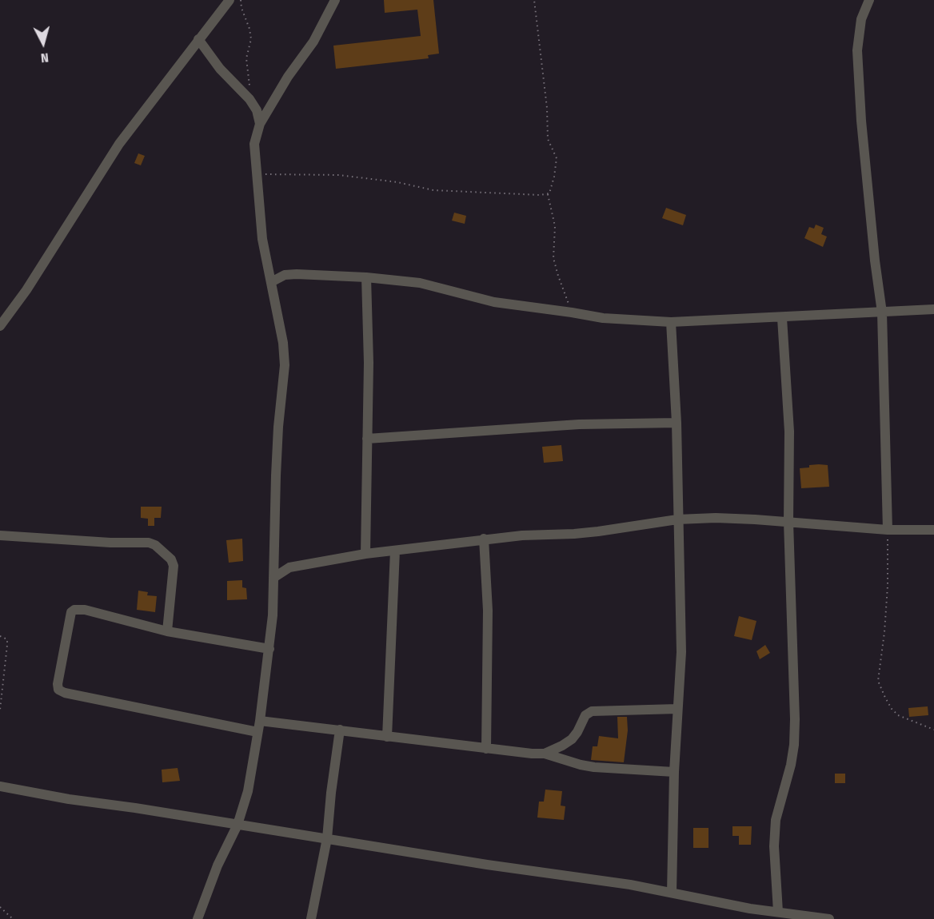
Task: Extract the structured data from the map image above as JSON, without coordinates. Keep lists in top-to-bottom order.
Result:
{
  "north": "bottom"
}
